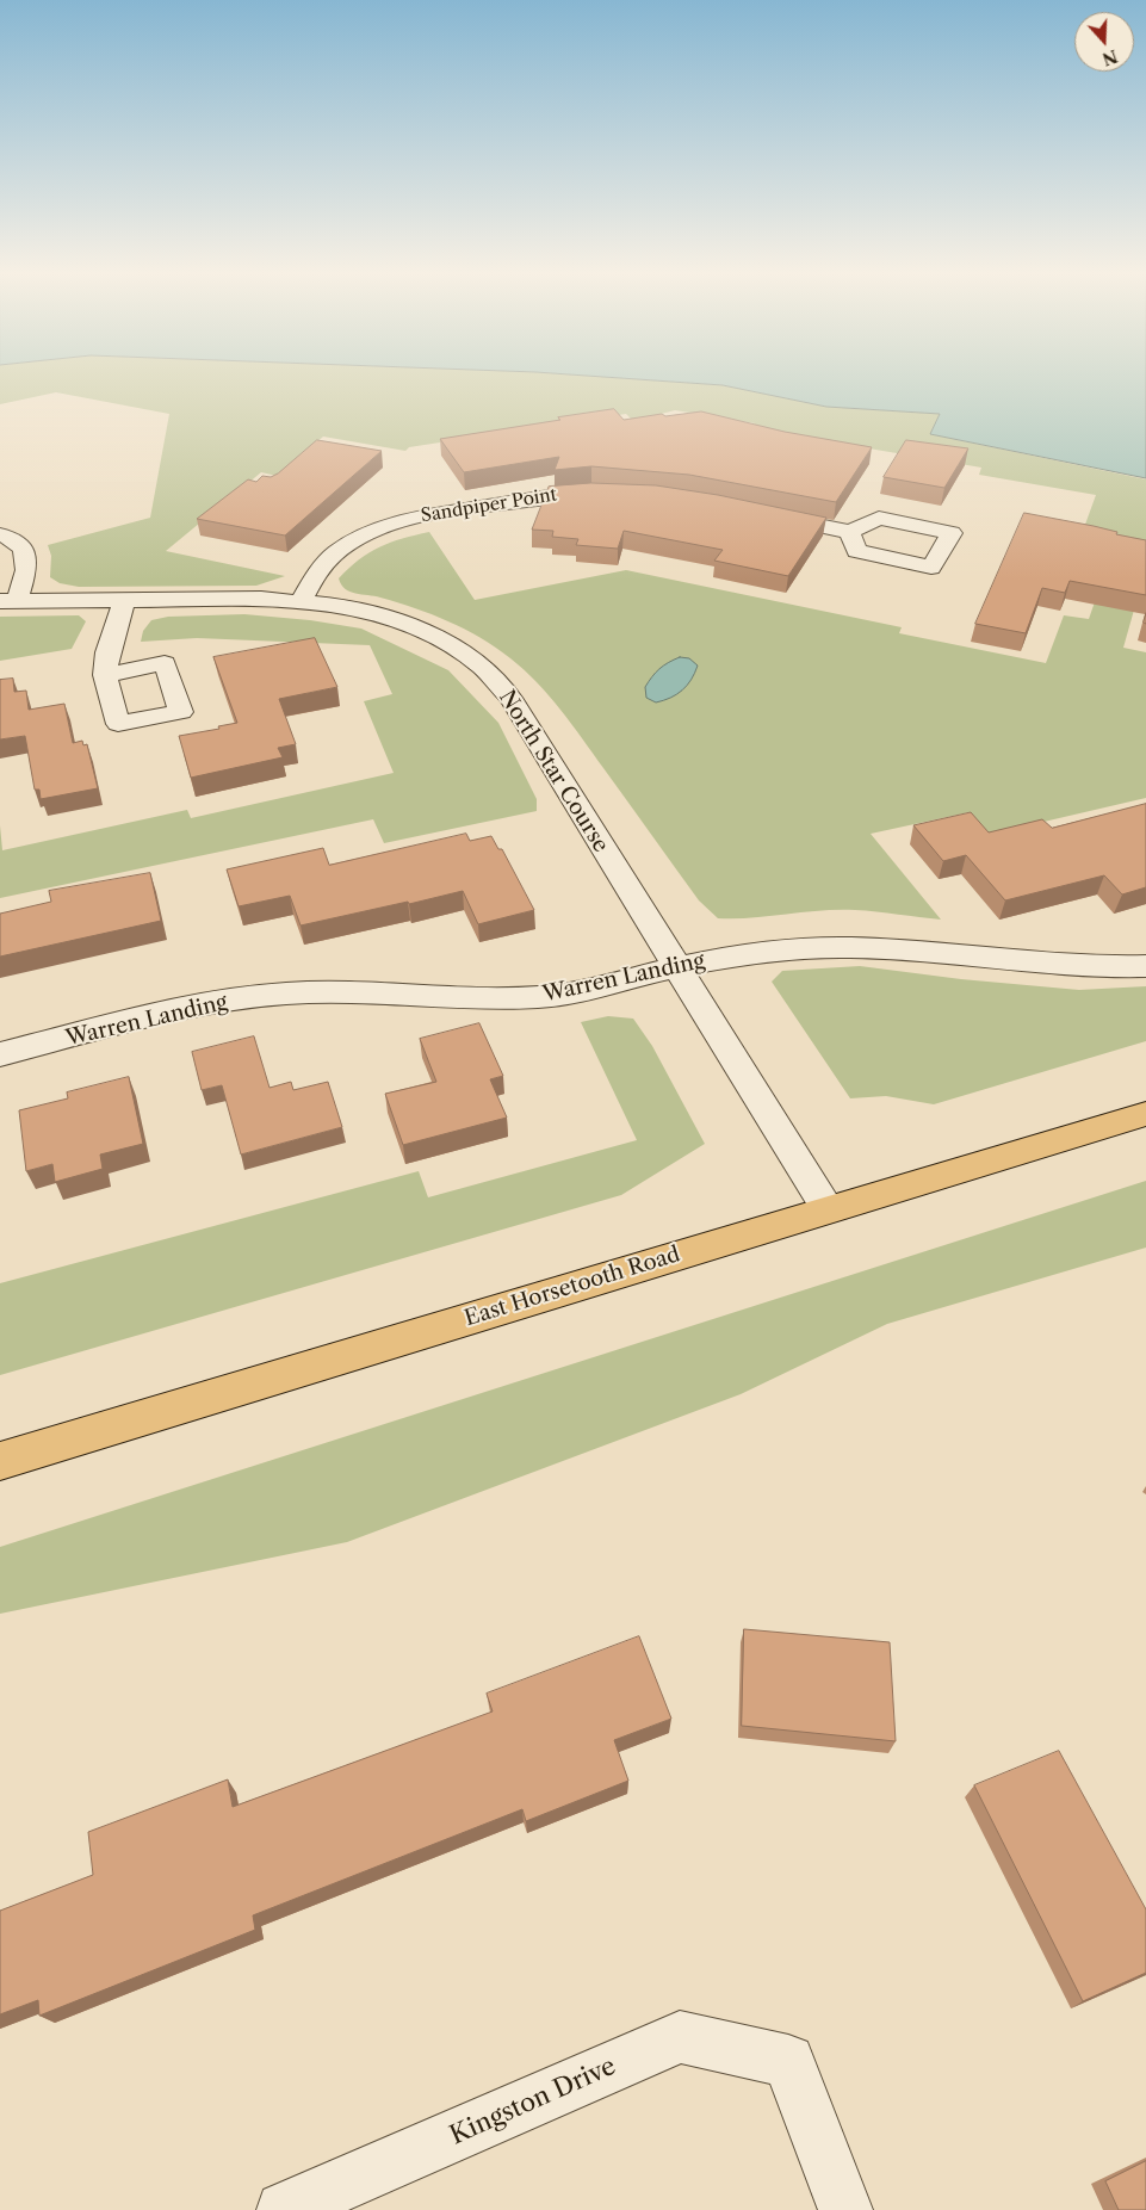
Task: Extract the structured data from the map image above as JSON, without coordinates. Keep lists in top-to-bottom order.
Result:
{
  "streets": {
    "main road": ["East Horsetooth Road"],
    "street": [
      "Sandpiper Point",
      "North Star Course",
      "Warren Landing",
      "Kingston Drive"
    ]
  },
  "crossings": [
    ["Sandpiper Point", "North Star Course"],
    ["North Star Course", "Warren Landing"],
    ["North Star Course", "East Horsetooth Road"]
  ],
  "north": "bottom"
}
